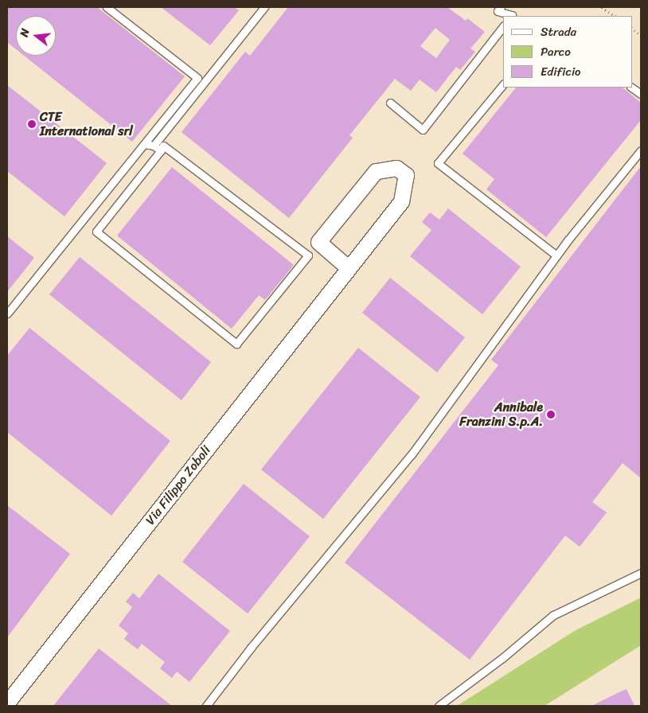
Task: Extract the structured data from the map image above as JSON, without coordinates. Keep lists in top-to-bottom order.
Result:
{
  "streets": {
    "street": ["Via Filippo Zoboli"]
  },
  "places": ["CTE International srl", "Annibale Franzini S.p.A."],
  "legend": ["Strada", "Parco", "Edificio"],
  "north": "left"
}
